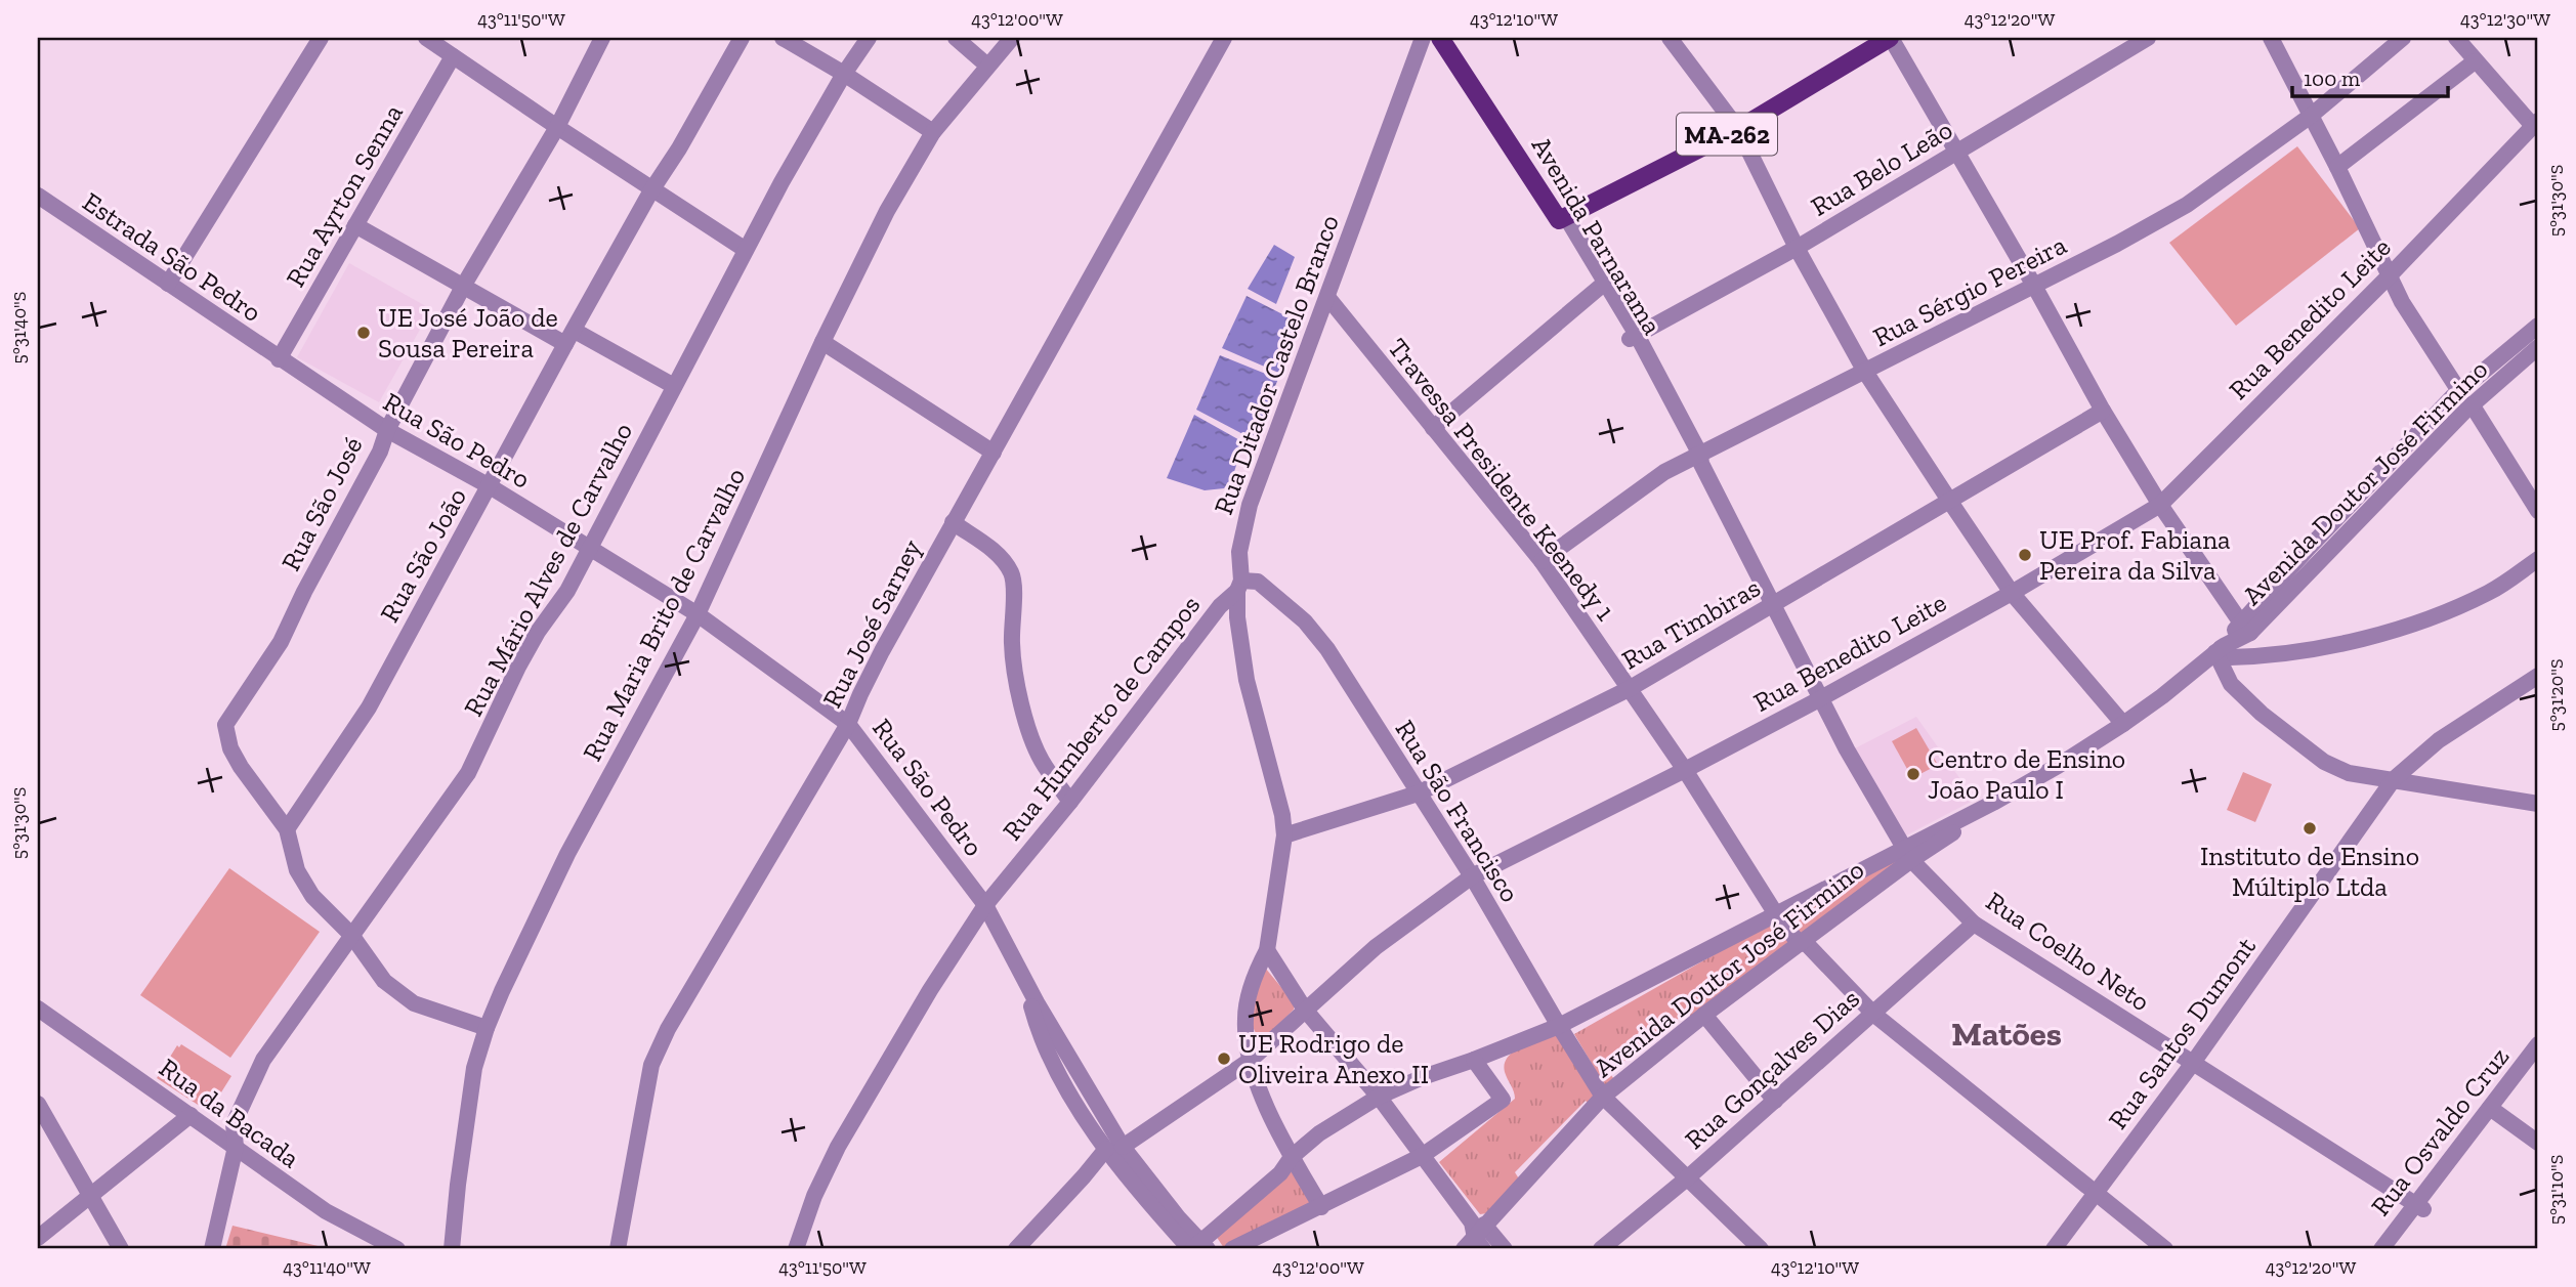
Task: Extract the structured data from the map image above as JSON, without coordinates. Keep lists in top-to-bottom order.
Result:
{
  "streets": {
    "main road": ["MA-262", "Avenida Parnarama"],
    "street": [
      "Rua Belo Leão",
      "Rua Ayrton Senna",
      "Estrada São Pedro",
      "Rua Sérgio Pereira",
      "Rua Benedito Leite",
      "Rua Ditador Castelo Branco",
      "Rua São Pedro",
      "Travessa Presidente Keenedy 1",
      "Avenida Doutor José Firmino",
      "Rua São José",
      "Rua São João",
      "Rua Mário Alves de Carvalho",
      "Rua Maria Brito de Carvalho",
      "Rua José Sarney",
      "Rua Timbiras",
      "Rua Humberto de Campos",
      "Rua São Francisco",
      "Rua Coelho Neto",
      "Rua Santos Dumont",
      "Rua Gonçalves Dias",
      "Rua da Bacada",
      "Rua Osvaldo Cruz"
    ]
  },
  "crossings": [
    ["MA-262", "Avenida Parnarama"],
    ["Rua Belo Leão", "Avenida Parnarama"],
    ["Rua Ayrton Senna", "Estrada São Pedro"],
    ["Rua Ayrton Senna", "Rua São Pedro"],
    ["Avenida Parnarama", "Rua Sérgio Pereira"],
    ["Avenida Parnarama", "Rua Benedito Leite"],
    ["Avenida Parnarama", "Avenida Doutor José Firmino"],
    ["Avenida Parnarama", "Rua Timbiras"],
    ["Avenida Parnarama", "Rua Coelho Neto"],
    ["Estrada São Pedro", "Rua São Pedro"],
    ["Rua Sérgio Pereira", "Travessa Presidente Keenedy 1"],
    ["Rua Benedito Leite", "Rua Ditador Castelo Branco"],
    ["Rua Benedito Leite", "Rua São Pedro"],
    ["Rua Benedito Leite", "Travessa Presidente Keenedy 1"],
    ["Rua Benedito Leite", "Rua São Francisco"],
    ["Rua Ditador Castelo Branco", "Travessa Presidente Keenedy 1"],
    ["Rua Ditador Castelo Branco", "Rua Timbiras"],
    ["Rua Ditador Castelo Branco", "Rua Humberto de Campos"],
    ["Rua Ditador Castelo Branco", "Rua São Francisco"],
    ["Rua São Pedro", "Rua São José"],
    ["Rua São Pedro", "Rua São João"],
    ["Rua São Pedro", "Rua Mário Alves de Carvalho"],
    ["Rua São Pedro", "Rua Maria Brito de Carvalho"],
    ["Rua São Pedro", "Rua José Sarney"],
    ["Rua São Pedro", "Rua Humberto de Campos"],
    ["Travessa Presidente Keenedy 1", "Avenida Doutor José Firmino"],
    ["Travessa Presidente Keenedy 1", "Rua Timbiras"],
    ["Travessa Presidente Keenedy 1", "Rua Santos Dumont"],
    ["Travessa Presidente Keenedy 1", "Rua Gonçalves Dias"],
    ["Avenida Doutor José Firmino", "Rua São Francisco"],
    ["Avenida Doutor José Firmino", "Rua Coelho Neto"],
    ["Rua São José", "Rua São João"],
    ["Rua Mário Alves de Carvalho", "Rua da Bacada"],
    ["Rua Timbiras", "Rua São Francisco"],
    ["Rua Humberto de Campos", "Rua São Francisco"],
    ["Rua São Francisco", "Rua Gonçalves Dias"],
    ["Rua Coelho Neto", "Rua Santos Dumont"],
    ["Rua Coelho Neto", "Rua Gonçalves Dias"],
    ["Rua Coelho Neto", "Rua Osvaldo Cruz"]
  ],
  "districts": ["Matões"],
  "places": [
    "UE José João de Sousa Pereira",
    "UE Prof. Fabiana Pereira da Silva",
    "Centro de Ensino João Paulo I",
    "Instituto de Ensino Múltiplo Ltda",
    "UE Rodrigo de Oliveira Anexo II"
  ],
  "scale_bar": "100 m",
  "coordinates": [
    "43°11'50\"W",
    "43°12'00\"W",
    "43°12'10\"W",
    "43°12'20\"W",
    "43°12'30\"W",
    "5°31'30\"S",
    "5°31'40\"S",
    "5°31'20\"S",
    "5°31'10\"S",
    "43°11'40\"W"
  ]
}
